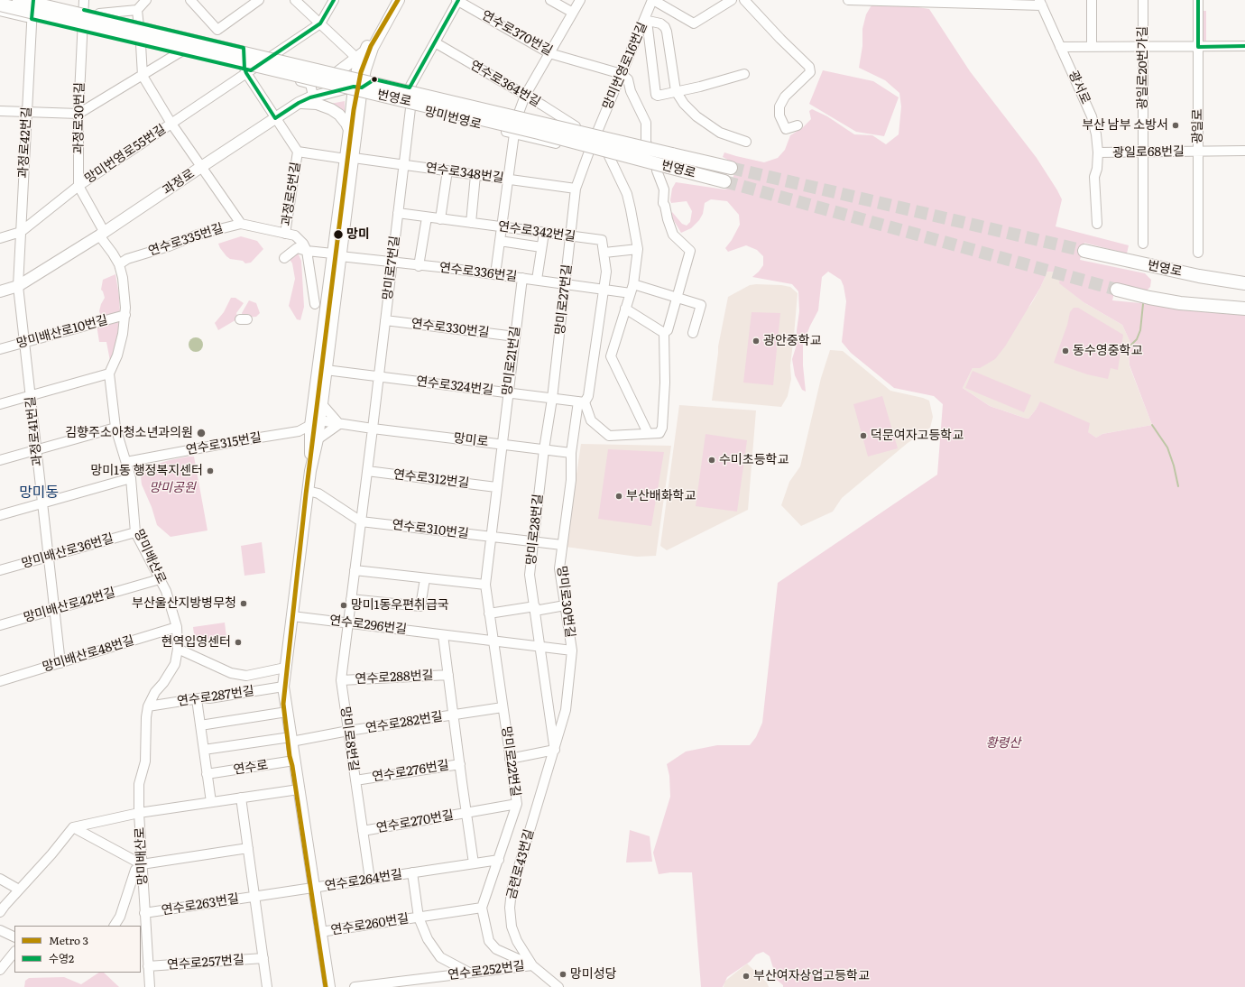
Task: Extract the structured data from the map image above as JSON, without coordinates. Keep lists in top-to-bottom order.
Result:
{
  "streets": {
    "highway": ["번영로"],
    "main road": ["과정로"],
    "street": [
      "연수로370번길",
      "망미번영로16번길",
      "광일로20번가길",
      "연수로364번길",
      "광서로",
      "과정로30번길",
      "망미번영로",
      "광일로",
      "과정로42번길",
      "광일로68번길",
      "망미번영로55번길",
      "연수로348번길",
      "과정로5번길",
      "연수로342번길",
      "연수로335번길",
      "망미로7번길",
      "연수로336번길",
      "망미로27번길",
      "연수로330번길",
      "망미배산로10번길",
      "망미로21번길",
      "연수로324번길",
      "과정로41번길",
      "망미로",
      "연수로315번길",
      "연수로312번길",
      "연수로310번길",
      "망미로28번길",
      "망미배산로36번길",
      "망미배산로",
      "망미로30번길",
      "망미배산로42번길",
      "연수로296번길",
      "망미배산로48번길",
      "연수로288번길",
      "연수로287번길",
      "연수로282번길",
      "망미로8번길",
      "망미로22번길",
      "연수로",
      "연수로276번길",
      "연수로270번길",
      "금련로43번길",
      "연수로264번길",
      "연수로263번길",
      "연수로260번길",
      "연수로257번길",
      "연수로252번길"
    ]
  },
  "crossings": [
    ["연수로370번길", "망미번영로16번길"],
    ["연수로370번길", "망미번영로"],
    ["망미번영로16번길", "망미번영로"],
    ["광일로20번가길", "광일로68번길"],
    ["연수로364번길", "망미번영로"],
    ["광서로", "광일로68번길"],
    ["과정로30번길", "망미번영로55번길"],
    ["과정로30번길", "과정로"],
    ["망미번영로", "과정로"],
    ["망미번영로", "망미로7번길"],
    ["망미번영로", "망미로27번길"],
    ["광일로", "광일로68번길"],
    ["과정로42번길", "망미번영로55번길"],
    ["과정로42번길", "과정로"],
    ["과정로42번길", "과정로41번길"],
    ["망미번영로55번길", "과정로5번길"],
    ["연수로348번길", "망미로7번길"],
    ["연수로348번길", "망미로27번길"],
    ["과정로", "과정로5번길"],
    ["과정로", "과정로41번길"],
    ["과정로5번길", "연수로335번길"],
    ["연수로342번길", "망미로7번길"],
    ["연수로342번길", "망미로27번길"],
    ["망미로7번길", "연수로336번길"],
    ["망미로7번길", "연수로330번길"],
    ["망미로7번길", "연수로324번길"],
    ["망미로7번길", "망미로"],
    ["망미로7번길", "망미로8번길"],
    ["연수로336번길", "망미로27번길"],
    ["연수로336번길", "망미로21번길"],
    ["망미로27번길", "연수로324번길"],
    ["망미로27번길", "망미로"],
    ["망미로27번길", "망미로28번길"],
    ["연수로330번길", "망미로21번길"],
    ["망미배산로10번길", "과정로41번길"],
    ["망미로21번길", "연수로324번길"],
    ["망미로21번길", "망미로"],
    ["망미로21번길", "망미로22번길"],
    ["과정로41번길", "망미배산로36번길"],
    ["과정로41번길", "망미배산로42번길"],
    ["과정로41번길", "망미배산로48번길"],
    ["망미로", "연수로315번길"],
    ["망미로", "망미로28번길"],
    ["망미로", "망미로30번길"],
    ["망미로", "망미로8번길"],
    ["망미로", "망미로22번길"],
    ["연수로315번길", "망미배산로"],
    ["연수로312번길", "망미로8번길"],
    ["연수로312번길", "망미로22번길"],
    ["연수로310번길", "망미로28번길"],
    ["연수로310번길", "망미로30번길"],
    ["연수로310번길", "망미로8번길"],
    ["연수로310번길", "망미로22번길"],
    ["망미로28번길", "망미로30번길"],
    ["망미로28번길", "연수로296번길"],
    ["망미로28번길", "금련로43번길"],
    ["망미배산로36번길", "망미배산로"],
    ["망미배산로", "망미배산로42번길"],
    ["망미배산로", "망미배산로48번길"],
    ["망미배산로", "연수로287번길"],
    ["망미배산로", "연수로263번길"],
    ["망미배산로", "연수로257번길"],
    ["망미로30번길", "연수로296번길"],
    ["망미로30번길", "금련로43번길"],
    ["연수로296번길", "망미로8번길"],
    ["연수로296번길", "망미로22번길"],
    ["연수로288번길", "망미로8번길"],
    ["연수로282번길", "망미로8번길"],
    ["연수로282번길", "망미로22번길"],
    ["연수로282번길", "연수로"],
    ["연수로282번길", "연수로276번길"],
    ["망미로8번길", "연수로276번길"],
    ["망미로8번길", "연수로270번길"],
    ["망미로8번길", "연수로264번길"],
    ["망미로22번길", "연수로270번길"],
    ["망미로22번길", "연수로264번길"],
    ["망미로22번길", "연수로260번길"],
    ["연수로276번길", "연수로270번길"],
    ["연수로270번길", "연수로264번길"],
    ["금련로43번길", "연수로252번길"],
    ["연수로264번길", "연수로263번길"],
    ["연수로264번길", "연수로260번길"],
    ["연수로260번길", "연수로252번길"]
  ],
  "districts": ["망미동"],
  "parks": ["망미공원", "황령산"],
  "places": [
    "부산 남부 소방서",
    "망미",
    "광안중학교",
    "동수영중학교",
    "김향주소아청소년과의원",
    "덕문여자고등학교",
    "수미초등학교",
    "망미1동 행정복지센터",
    "부산배화학교",
    "부산울산지방병무청",
    "망미1동우편취급국",
    "현역입영센터",
    "망미성당",
    "부산여자상업고등학교"
  ],
  "lines": ["metro line 3", "transit line 수영2"],
  "legend": ["Metro 3", "수영2"]
}
